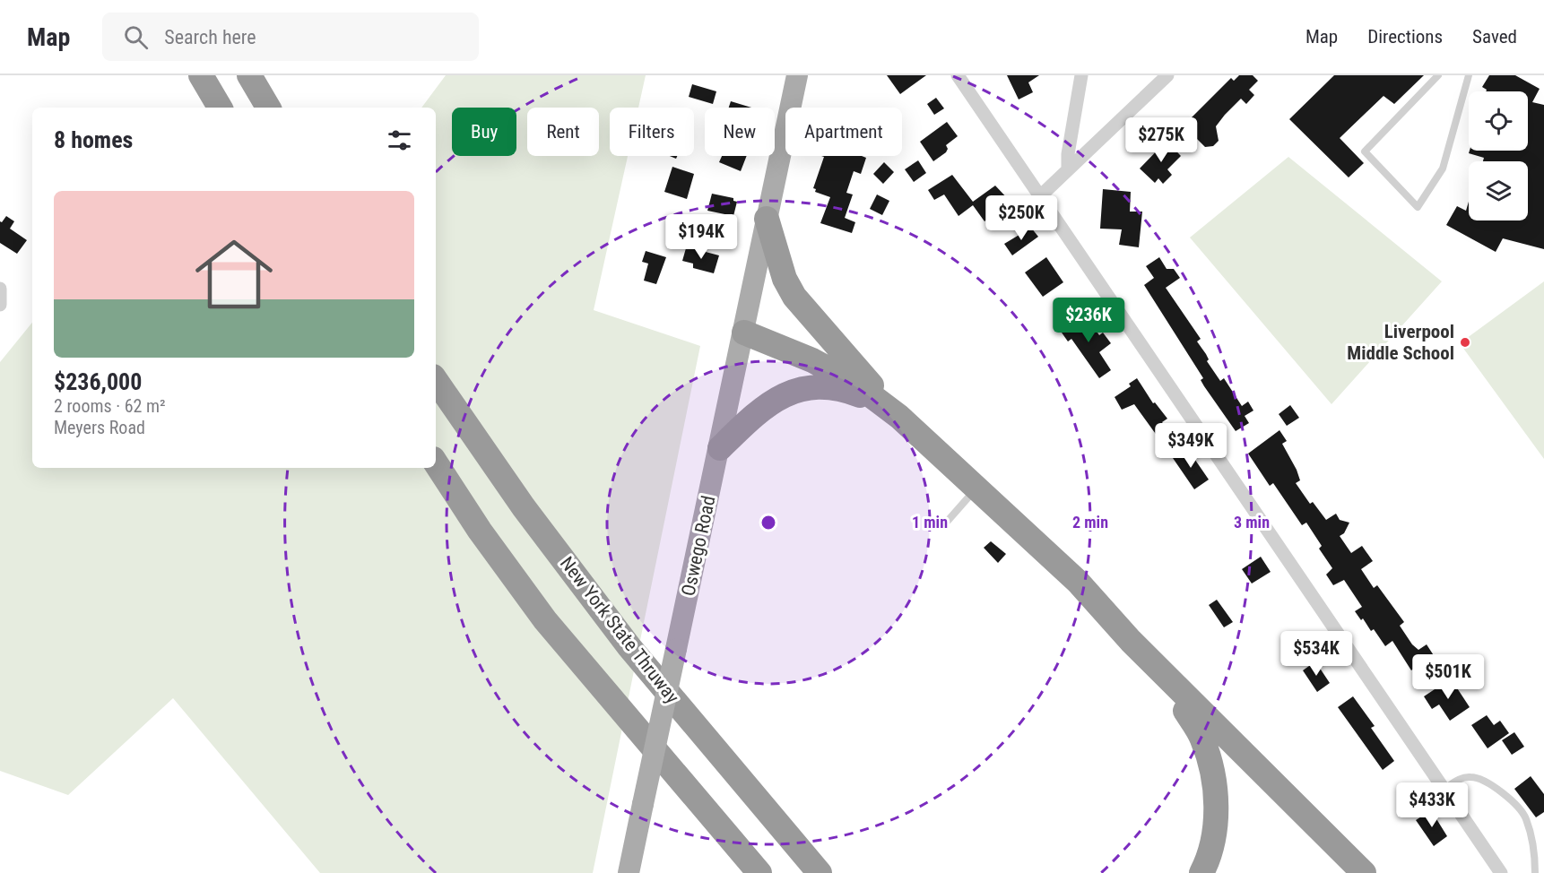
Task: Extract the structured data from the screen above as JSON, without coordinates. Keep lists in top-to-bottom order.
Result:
{
  "streets": {
    "highway": ["New York State Thruway"],
    "main road": ["Oswego Road"]
  },
  "places": ["Liverpool Middle School"],
  "page": {
    "header": "Map",
    "search": "Search here",
    "nav": ["Map", "Directions", "Saved"],
    "chip": [
      "Buy",
      "Rent",
      "Filters",
      "New",
      "Apartment"
    ],
    "heading": "8 homes",
    "price": [
      "$275K",
      "$250K",
      "$194K",
      "$236K",
      "$349K",
      "$534K",
      "$501K",
      "$433K"
    ],
    "list": [
      {
        "name": "$236,000",
        "note": "2 rooms · 62 m² · Meyers Road"
      }
    ]
  },
  "rings": ["1 min", "2 min", "3 min"]
}
